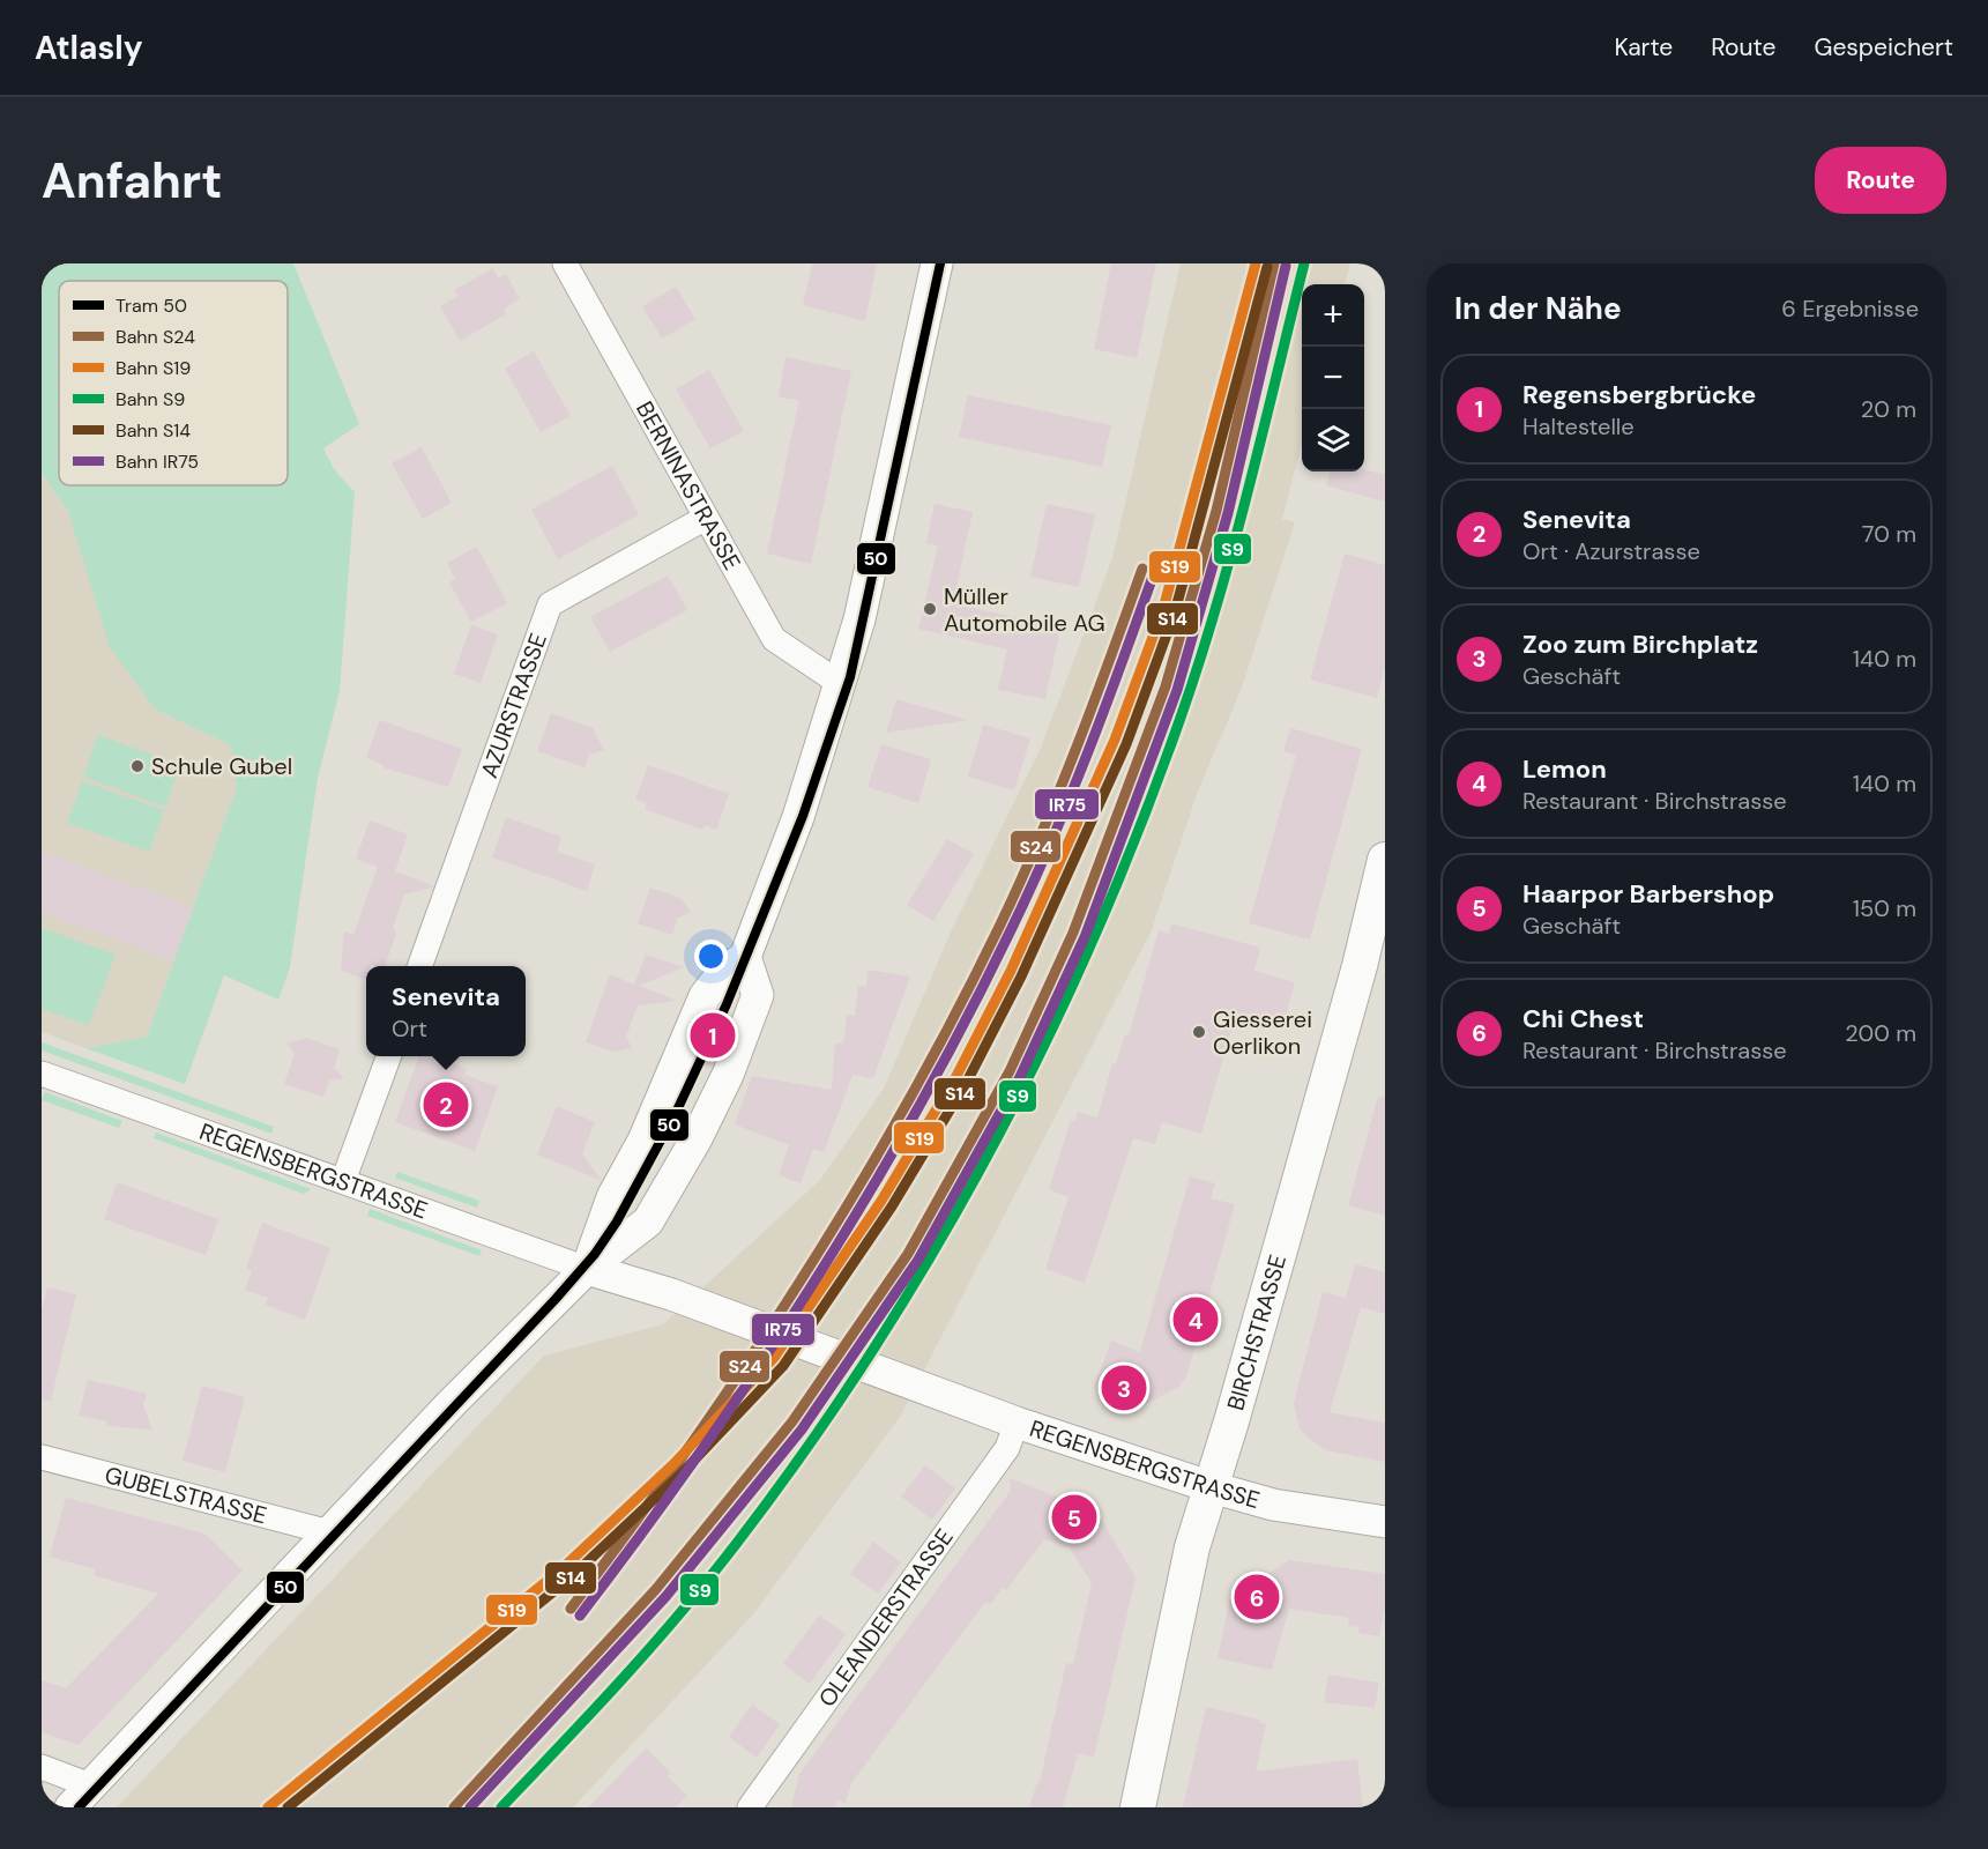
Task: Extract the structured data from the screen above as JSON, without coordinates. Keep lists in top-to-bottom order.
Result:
{
  "streets": {
    "main road": ["BIRCHSTRASSE"],
    "street": [
      "BERNINASTRASSE",
      "AZURSTRASSE",
      "REGENSBERGSTRASSE",
      "GUBELSTRASSE",
      "OLEANDERSTRASSE"
    ]
  },
  "crossings": [
    ["BERNINASTRASSE", "AZURSTRASSE"],
    ["REGENSBERGSTRASSE", "BIRCHSTRASSE"],
    ["REGENSBERGSTRASSE", "OLEANDERSTRASSE"]
  ],
  "places": ["Müller Automobile AG", "Schule Gubel", "Giesserei Oerlikon"],
  "lines": [
    "tram line 50",
    "rail line S24",
    "rail line S19",
    "rail line S9",
    "rail line IR75",
    "rail line S14"
  ],
  "legend": [
    "Tram 50",
    "Bahn S24",
    "Bahn S19",
    "Bahn S9",
    "Bahn S14",
    "Bahn IR75"
  ],
  "page": {
    "header": "Atlasly",
    "nav": ["Karte", "Route", "Gespeichert"],
    "buttons": "Route",
    "title": "Anfahrt",
    "heading": ["In der Nähe", "6 Ergebnisse"],
    "map_buttons": ["+", "−"],
    "list": [
      {
        "mark": "1",
        "name": "Regensbergbrücke",
        "note": "Haltestelle",
        "value": "20 m"
      },
      {
        "mark": "2",
        "name": "Senevita",
        "note": "Ort · Azurstrasse",
        "value": "70 m"
      },
      {
        "mark": "3",
        "name": "Zoo zum Birchplatz",
        "note": "Geschäft",
        "value": "140 m"
      },
      {
        "mark": "4",
        "name": "Lemon",
        "note": "Restaurant · Birchstrasse",
        "value": "140 m"
      },
      {
        "mark": "5",
        "name": "Haarpor Barbershop",
        "note": "Geschäft",
        "value": "150 m"
      },
      {
        "mark": "6",
        "name": "Chi Chest",
        "note": "Restaurant · Birchstrasse",
        "value": "200 m"
      }
    ],
    "popup": ["Senevita", "Ort"],
    "pins": [
      "1",
      "2",
      "4",
      "3",
      "5",
      "6"
    ]
  }
}
